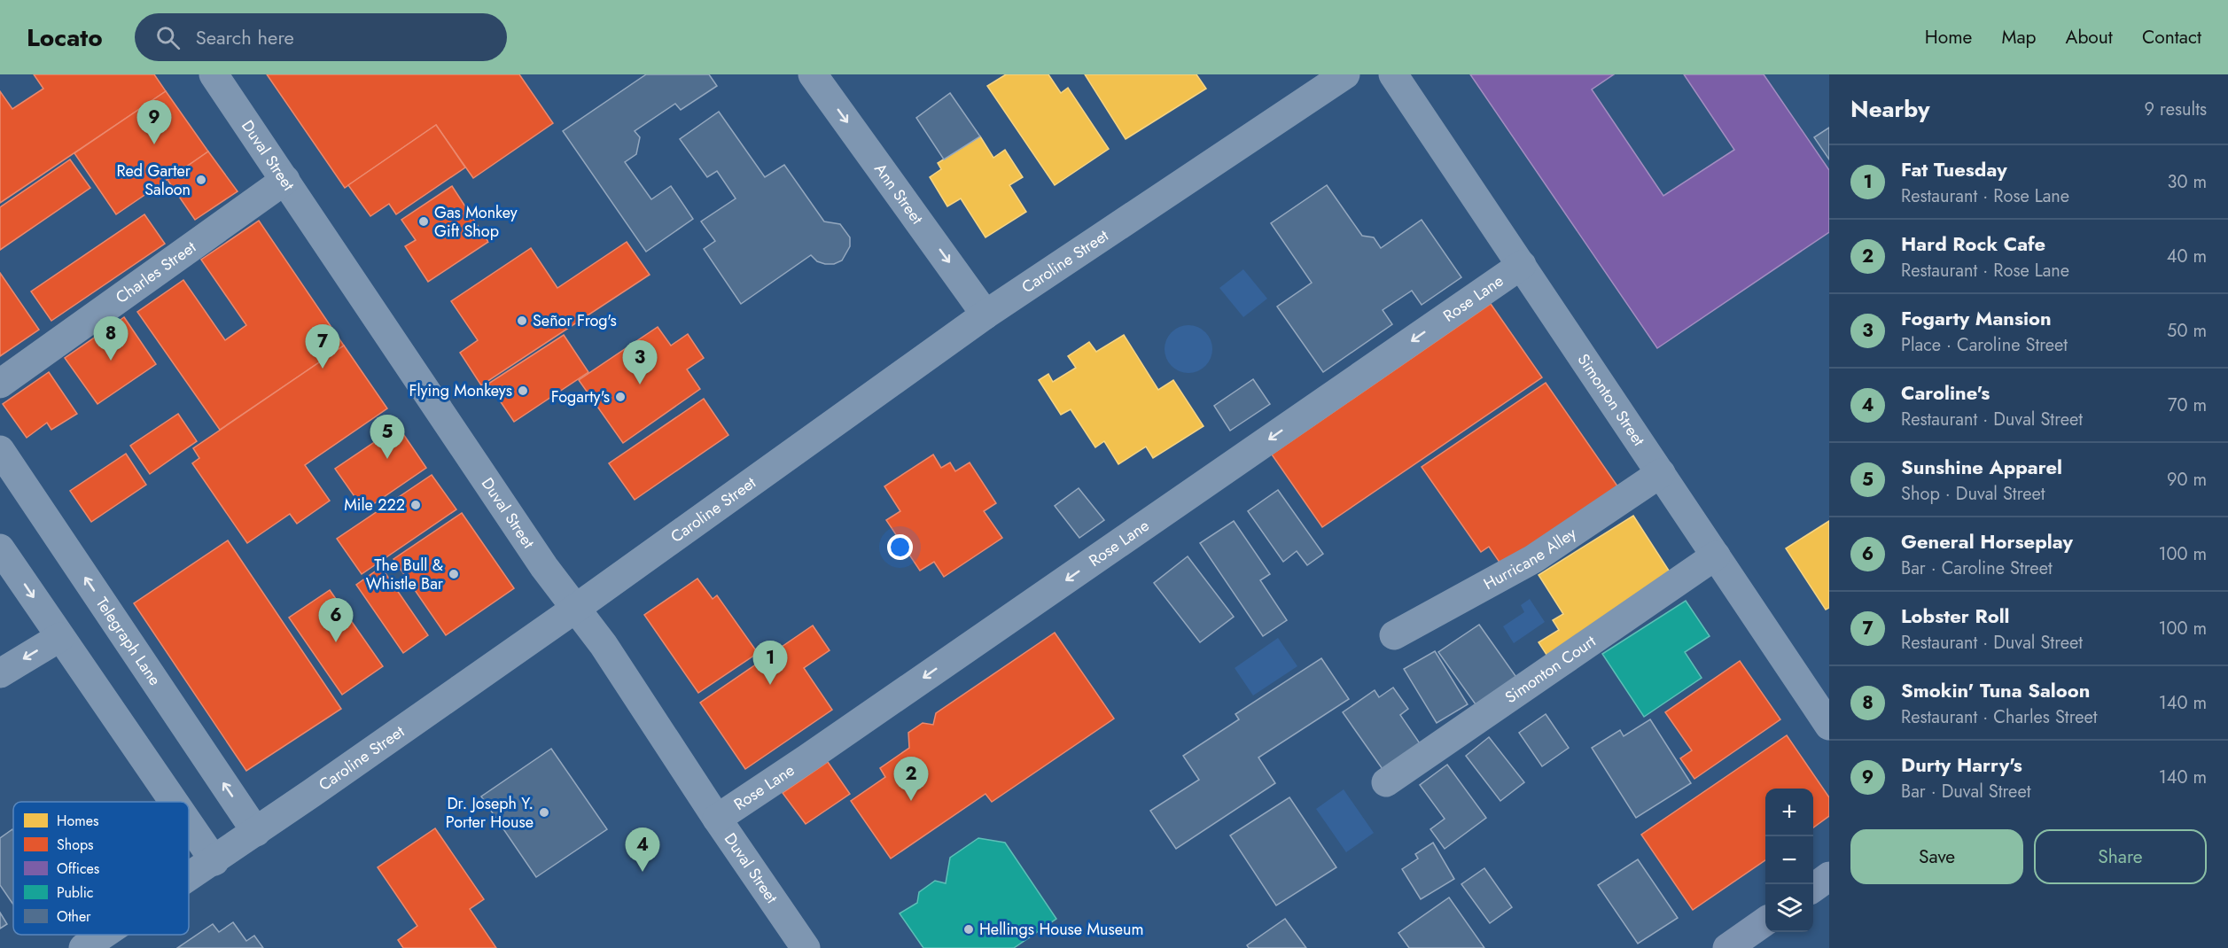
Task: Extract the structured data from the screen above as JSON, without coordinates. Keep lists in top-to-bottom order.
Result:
{
  "streets": {
    "street": [
      "Duval Street",
      "Ann Street",
      "Caroline Street",
      "Charles Street",
      "Rose Lane",
      "Simonton Street",
      "Hurricane Alley",
      "Telegraph Lane",
      "Simonton Court"
    ]
  },
  "crossings": [
    ["Duval Street", "Caroline Street"],
    ["Duval Street", "Charles Street"],
    ["Duval Street", "Rose Lane"],
    ["Ann Street", "Caroline Street"],
    ["Caroline Street", "Telegraph Lane"],
    ["Rose Lane", "Simonton Street"],
    ["Simonton Street", "Hurricane Alley"],
    ["Simonton Street", "Simonton Court"]
  ],
  "one_way": ["Ann Street", "Rose Lane"],
  "places": [
    "Red Garter Saloon",
    "Gas Monkey Gift Shop",
    "Señor Frog's",
    "Flying Monkeys",
    "Fogarty's",
    "Mile 222",
    "The Bull & Whistle Bar",
    "Dr. Joseph Y. Porter House",
    "Hellings House Museum"
  ],
  "legend": [
    "Homes",
    "Shops",
    "Offices",
    "Public",
    "Other"
  ],
  "page": {
    "header": "Locato",
    "search": "Search here",
    "nav": [
      "Home",
      "Map",
      "About",
      "Contact"
    ],
    "heading": ["Nearby", "9 results"],
    "pins": [
      "9",
      "8",
      "7",
      "3",
      "5",
      "6",
      "1",
      "2",
      "4"
    ],
    "list": [
      {
        "mark": "1",
        "name": "Fat Tuesday",
        "note": "Restaurant · Rose Lane",
        "value": "30 m"
      },
      {
        "mark": "2",
        "name": "Hard Rock Cafe",
        "note": "Restaurant · Rose Lane",
        "value": "40 m"
      },
      {
        "mark": "3",
        "name": "Fogarty Mansion",
        "note": "Place · Caroline Street",
        "value": "50 m"
      },
      {
        "mark": "4",
        "name": "Caroline's",
        "note": "Restaurant · Duval Street",
        "value": "70 m"
      },
      {
        "mark": "5",
        "name": "Sunshine Apparel",
        "note": "Shop · Duval Street",
        "value": "90 m"
      },
      {
        "mark": "6",
        "name": "General Horseplay",
        "note": "Bar · Caroline Street",
        "value": "100 m"
      },
      {
        "mark": "7",
        "name": "Lobster Roll",
        "note": "Restaurant · Duval Street",
        "value": "100 m"
      },
      {
        "mark": "8",
        "name": "Smokin' Tuna Saloon",
        "note": "Restaurant · Charles Street",
        "value": "140 m"
      },
      {
        "mark": "9",
        "name": "Durty Harry's",
        "note": "Bar · Duval Street",
        "value": "140 m"
      }
    ],
    "map_buttons": ["+", "−"],
    "buttons": ["Save", "Share"]
  }
}
